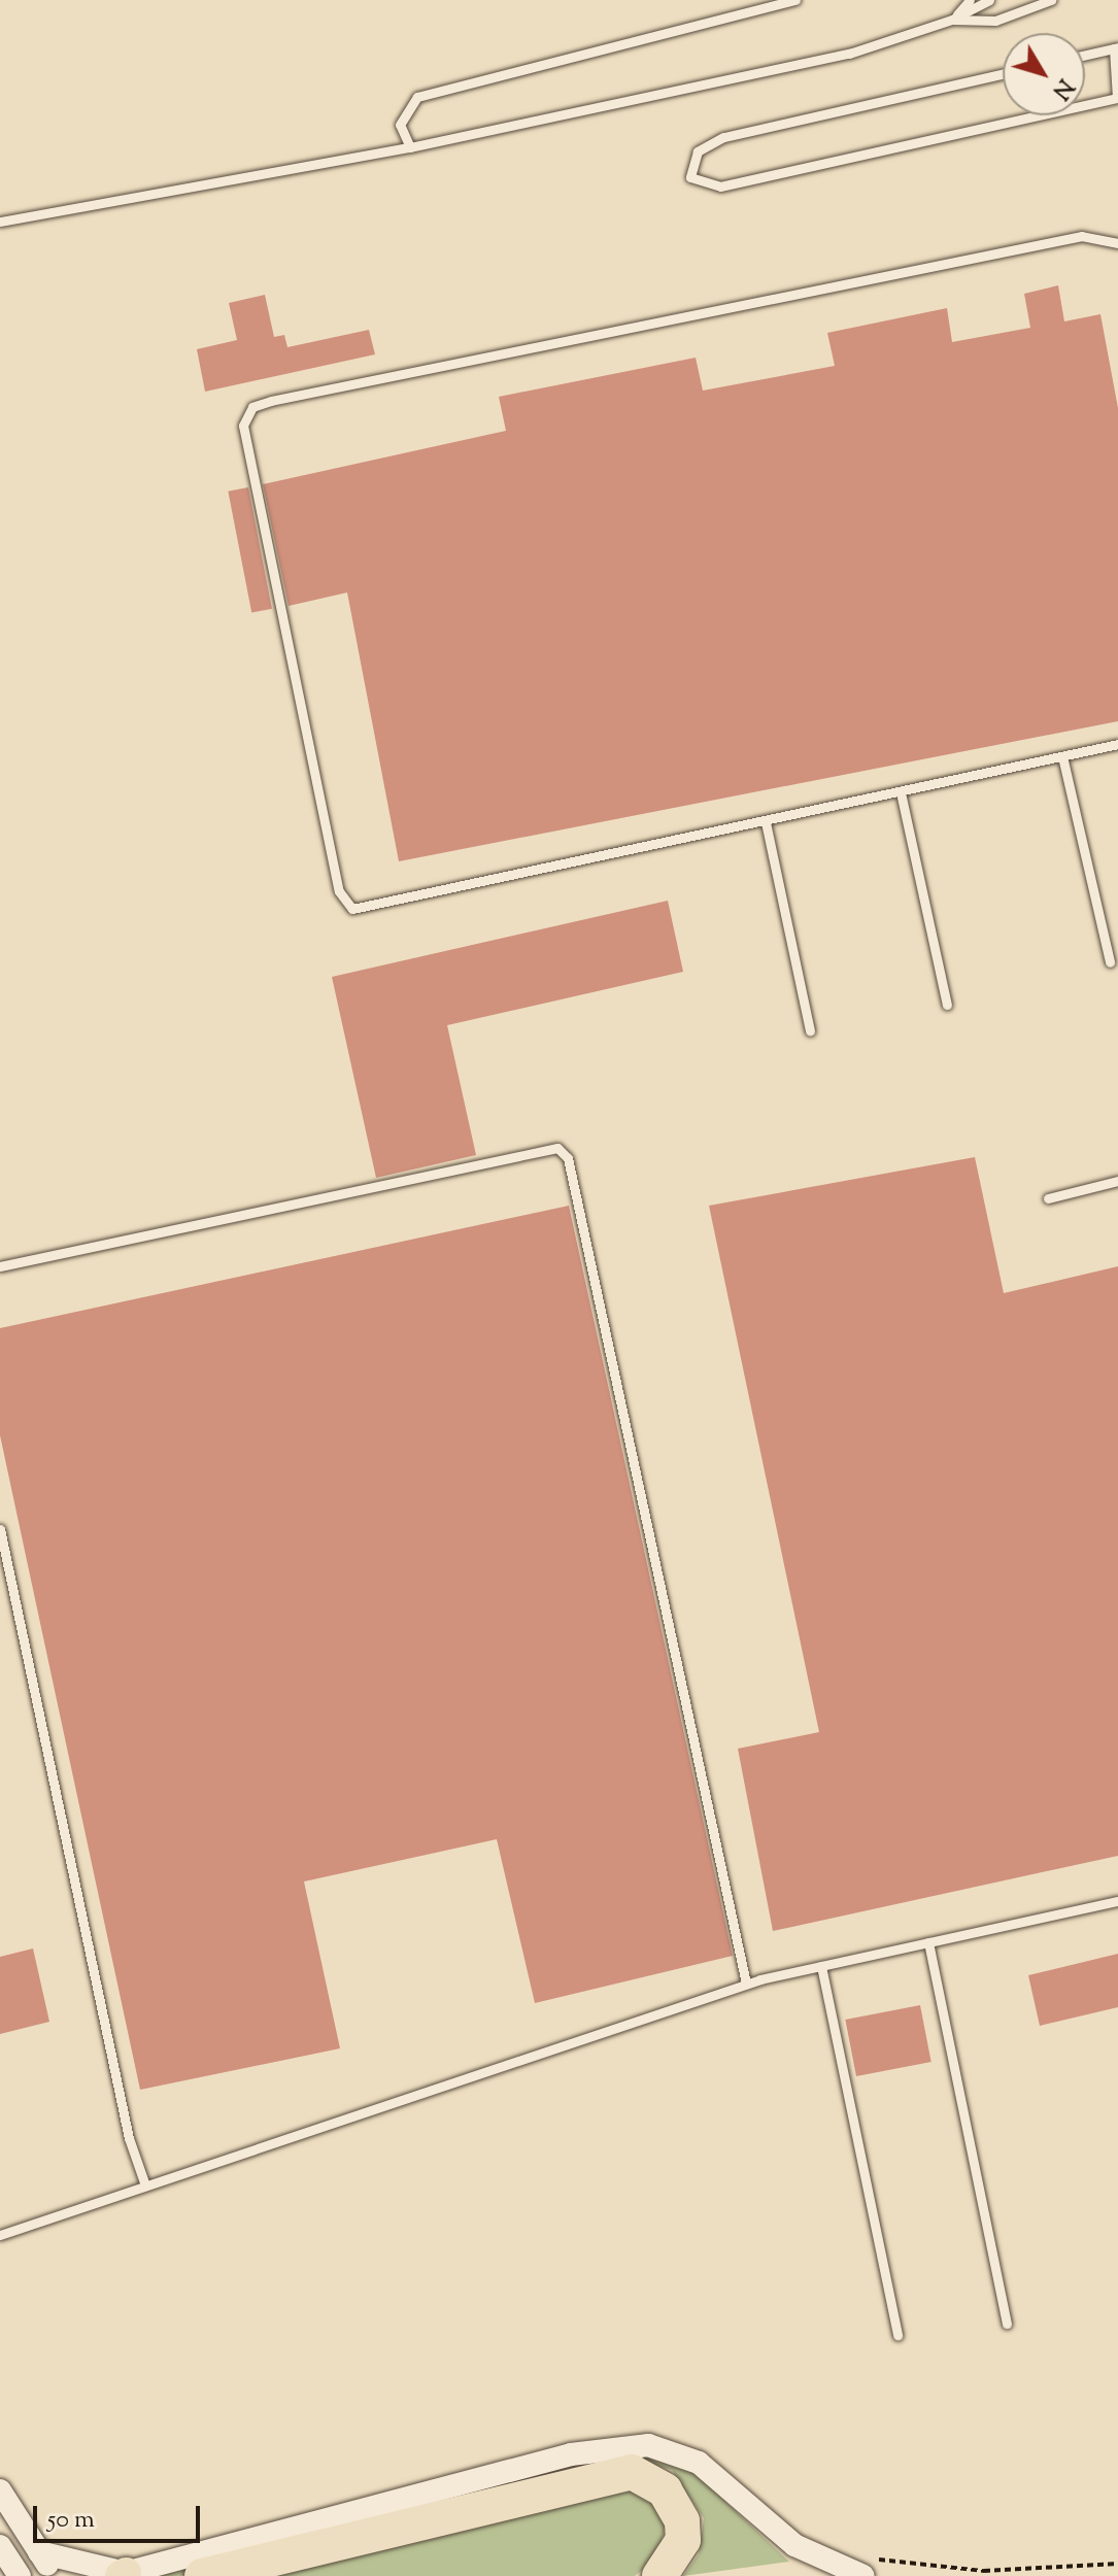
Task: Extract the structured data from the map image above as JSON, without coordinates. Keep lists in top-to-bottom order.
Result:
{
  "scale_bar": "50 m",
  "north": "bottom right"
}
